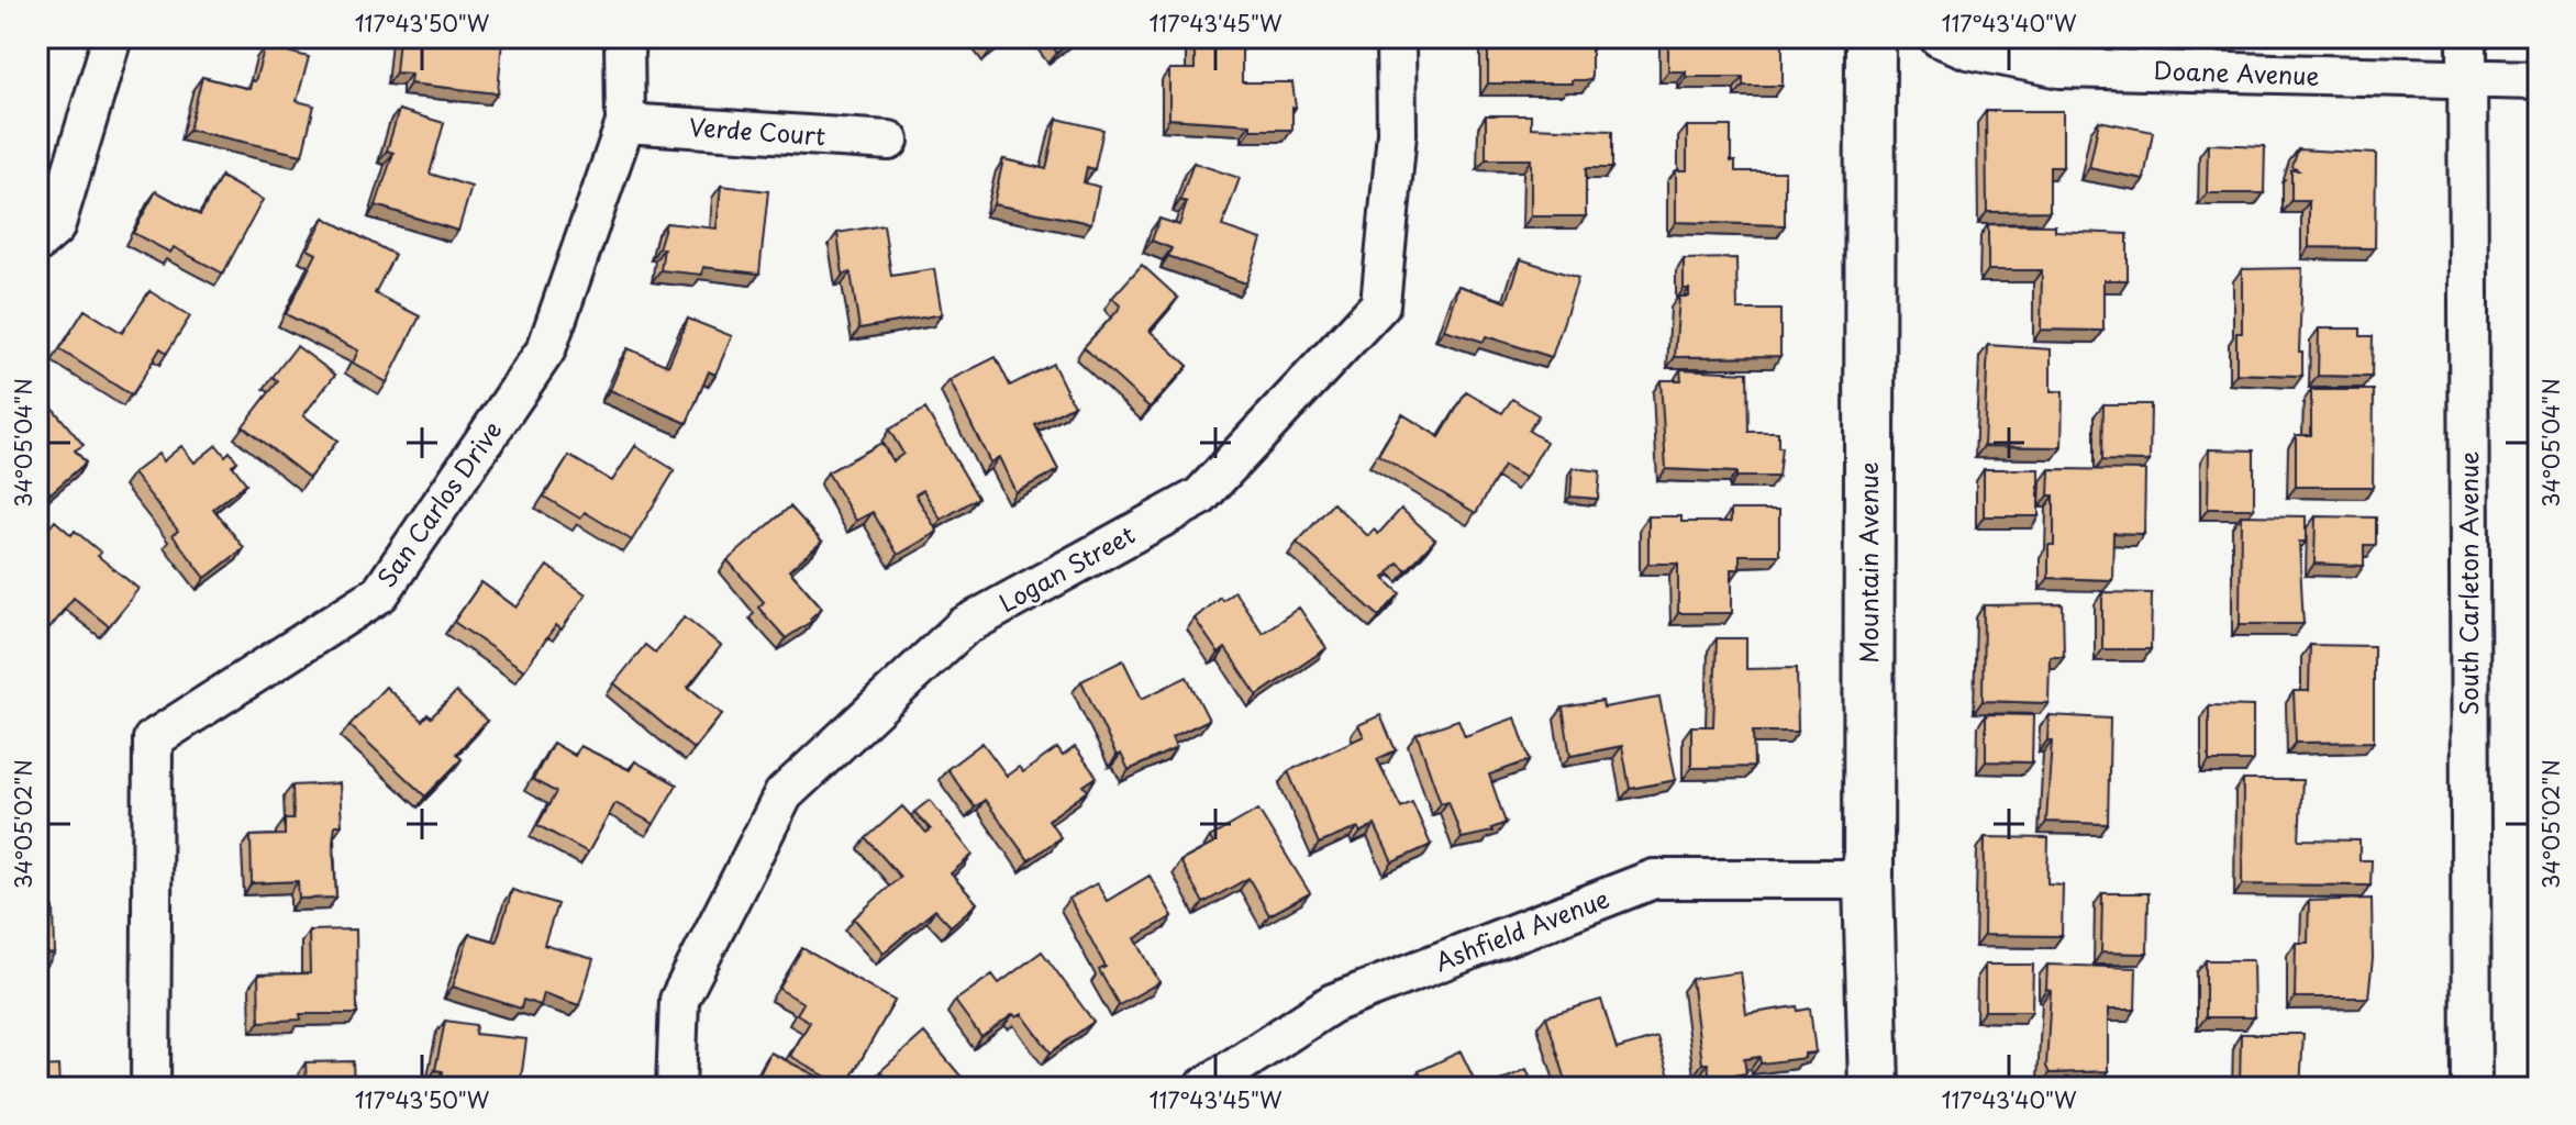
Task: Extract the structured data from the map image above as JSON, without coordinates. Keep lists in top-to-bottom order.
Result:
{
  "streets": {
    "street": [
      "Doane Avenue",
      "Verde Court",
      "San Carlos Drive",
      "Mountain Avenue",
      "Logan Street",
      "South Carleton Avenue",
      "Ashfield Avenue"
    ]
  },
  "crossings": [
    ["Doane Avenue", "South Carleton Avenue"],
    ["Verde Court", "San Carlos Drive"],
    ["Mountain Avenue", "Ashfield Avenue"]
  ],
  "coordinates": [
    "117°43'50\"W",
    "117°43'45\"W",
    "117°43'40\"W",
    "34°05'04\"N",
    "34°05'02\"N"
  ]
}
